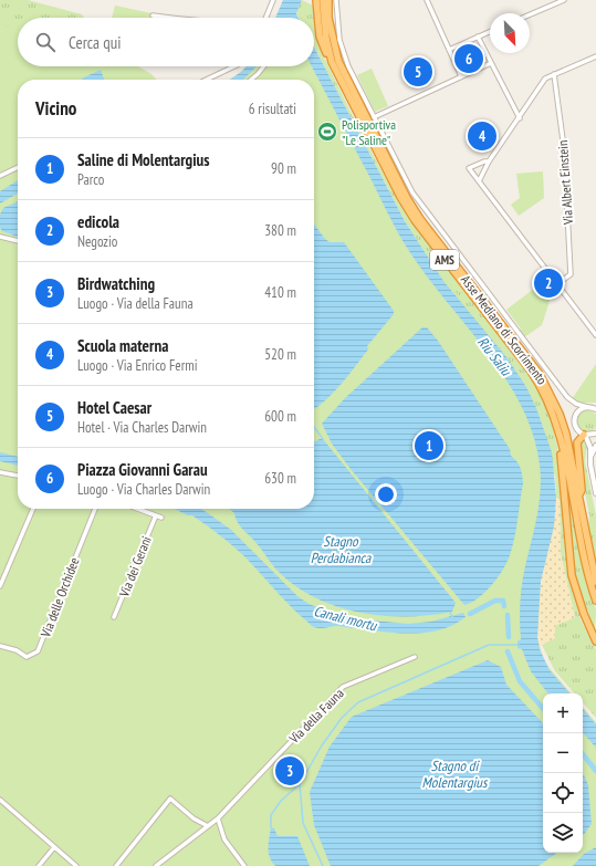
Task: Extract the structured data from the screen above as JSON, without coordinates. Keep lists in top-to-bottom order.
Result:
{
  "streets": {
    "highway": ["AMS", "Asse Mediano di Scorrimento"],
    "street": [
      "Via Albert Einstein",
      "Via dei Gerani",
      "Via delle Orchidee",
      "Via della Fauna"
    ]
  },
  "water": [
    "Riu Saliu",
    "Stagno Perdabianca",
    "Canali mortu",
    "Stagno di Molentargius"
  ],
  "places": {
    "sports": ["Polisportiva \"Le Saline\""]
  },
  "north": "bottom right",
  "page": {
    "search": "Cerca qui",
    "pins": [
      "6",
      "5",
      "4",
      "2",
      "1",
      "3"
    ],
    "heading": ["Vicino", "6 risultati"],
    "list": [
      {
        "mark": "1",
        "name": "Saline di Molentargius",
        "note": "Parco",
        "value": "90 m"
      },
      {
        "mark": "2",
        "name": "edicola",
        "note": "Negozio",
        "value": "380 m"
      },
      {
        "mark": "3",
        "name": "Birdwatching",
        "note": "Luogo · Via della Fauna",
        "value": "410 m"
      },
      {
        "mark": "4",
        "name": "Scuola materna",
        "note": "Luogo · Via Enrico Fermi",
        "value": "520 m"
      },
      {
        "mark": "5",
        "name": "Hotel Caesar",
        "note": "Hotel · Via Charles Darwin",
        "value": "600 m"
      },
      {
        "mark": "6",
        "name": "Piazza Giovanni Garau",
        "note": "Luogo · Via Charles Darwin",
        "value": "630 m"
      }
    ],
    "map_buttons": ["+", "−"]
  }
}
